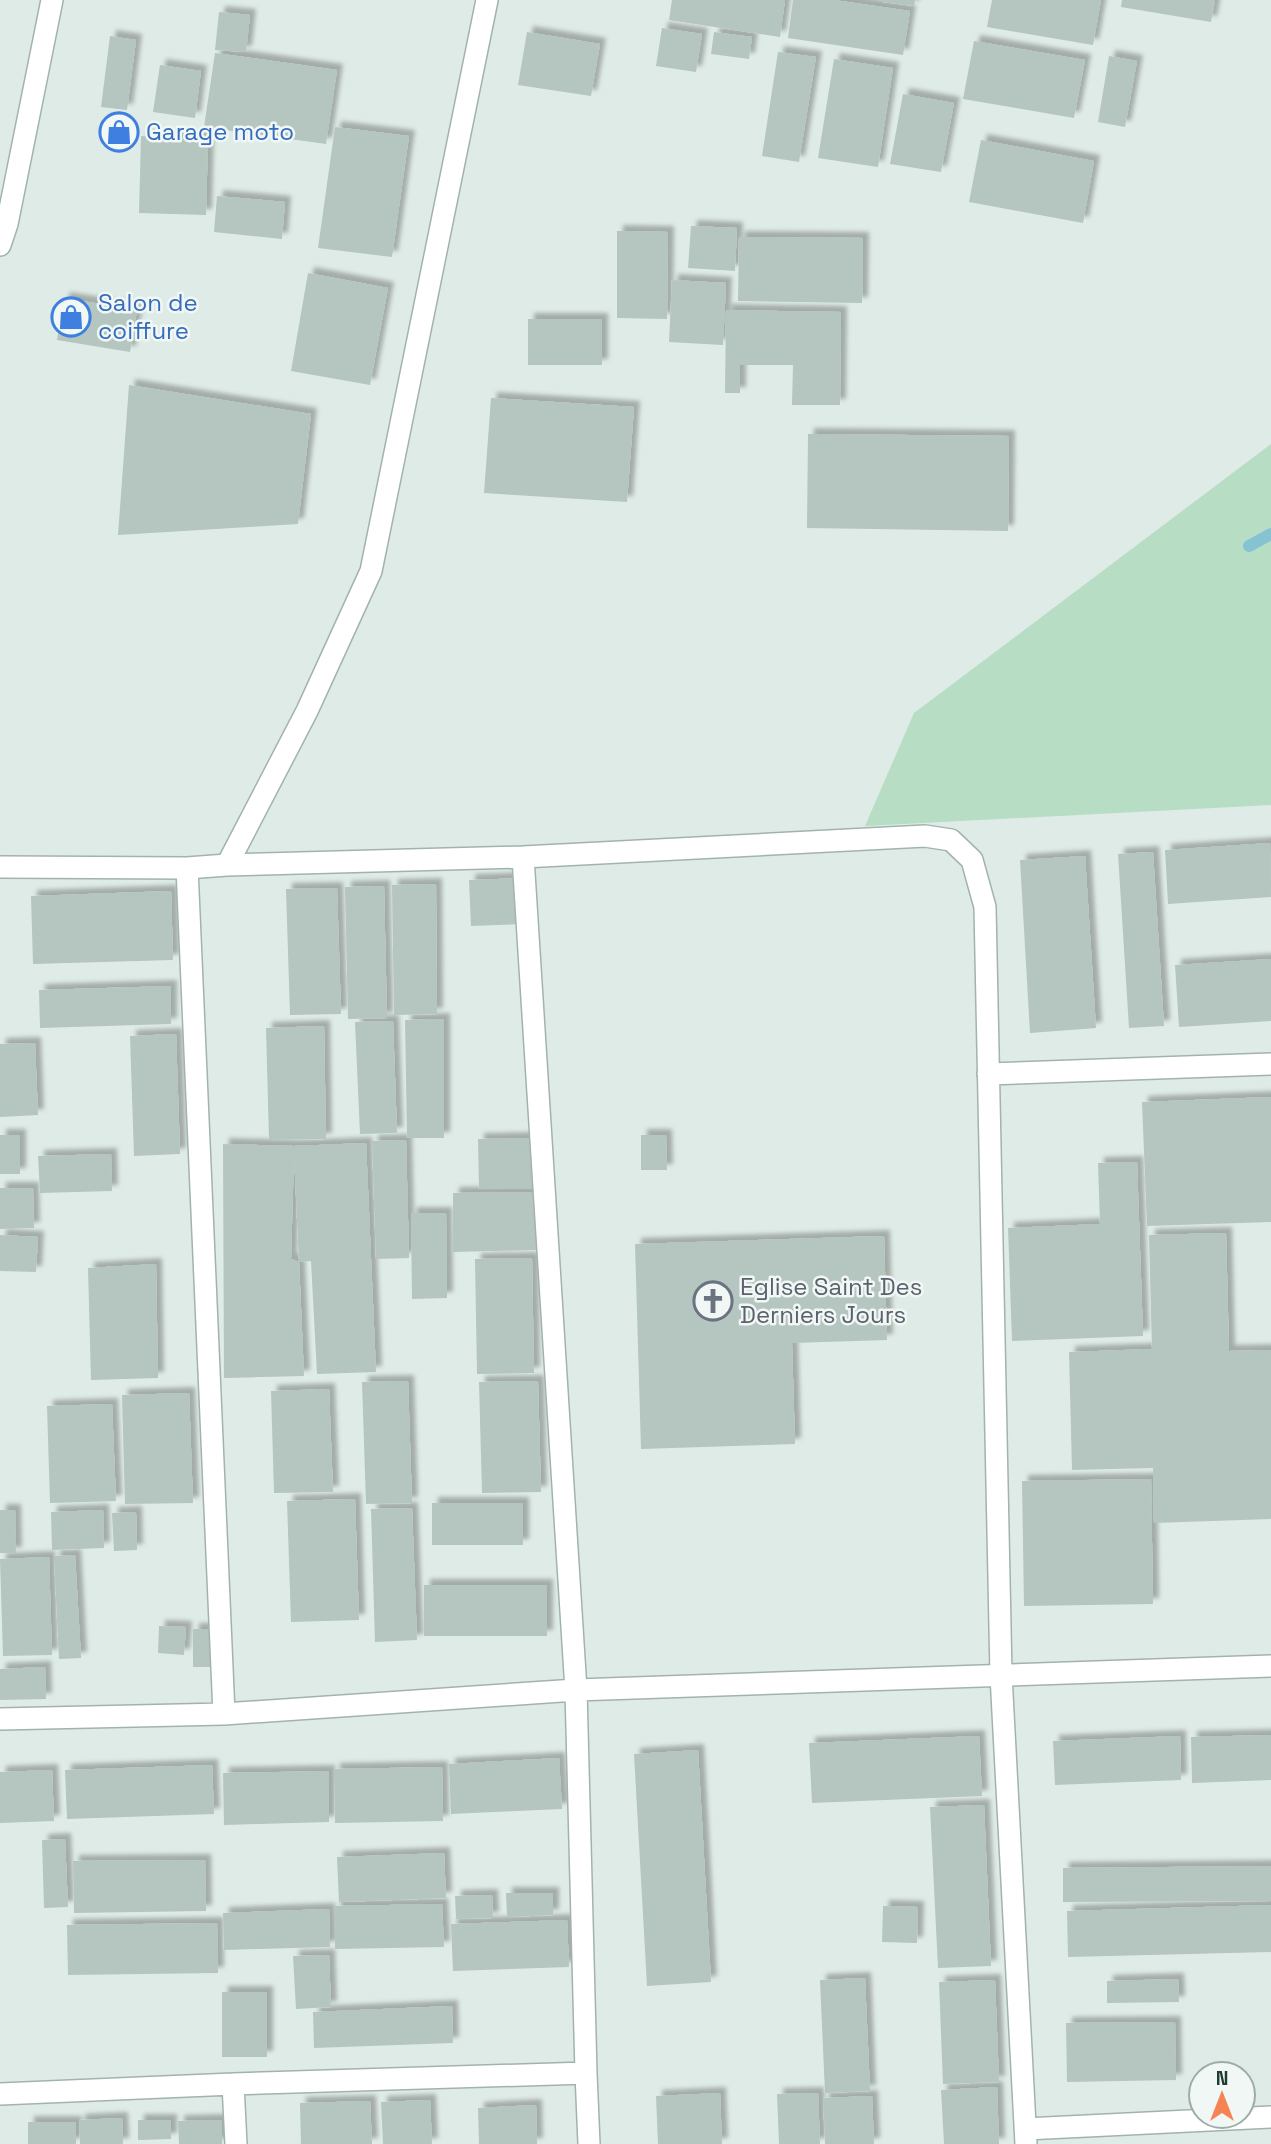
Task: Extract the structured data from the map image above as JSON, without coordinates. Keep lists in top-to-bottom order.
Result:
{
  "places": {
    "shop": ["Garage moto", "Salon de coiffure"],
    "church": ["Eglise Saint Des Derniers Jours"]
  },
  "north": "top"
}
